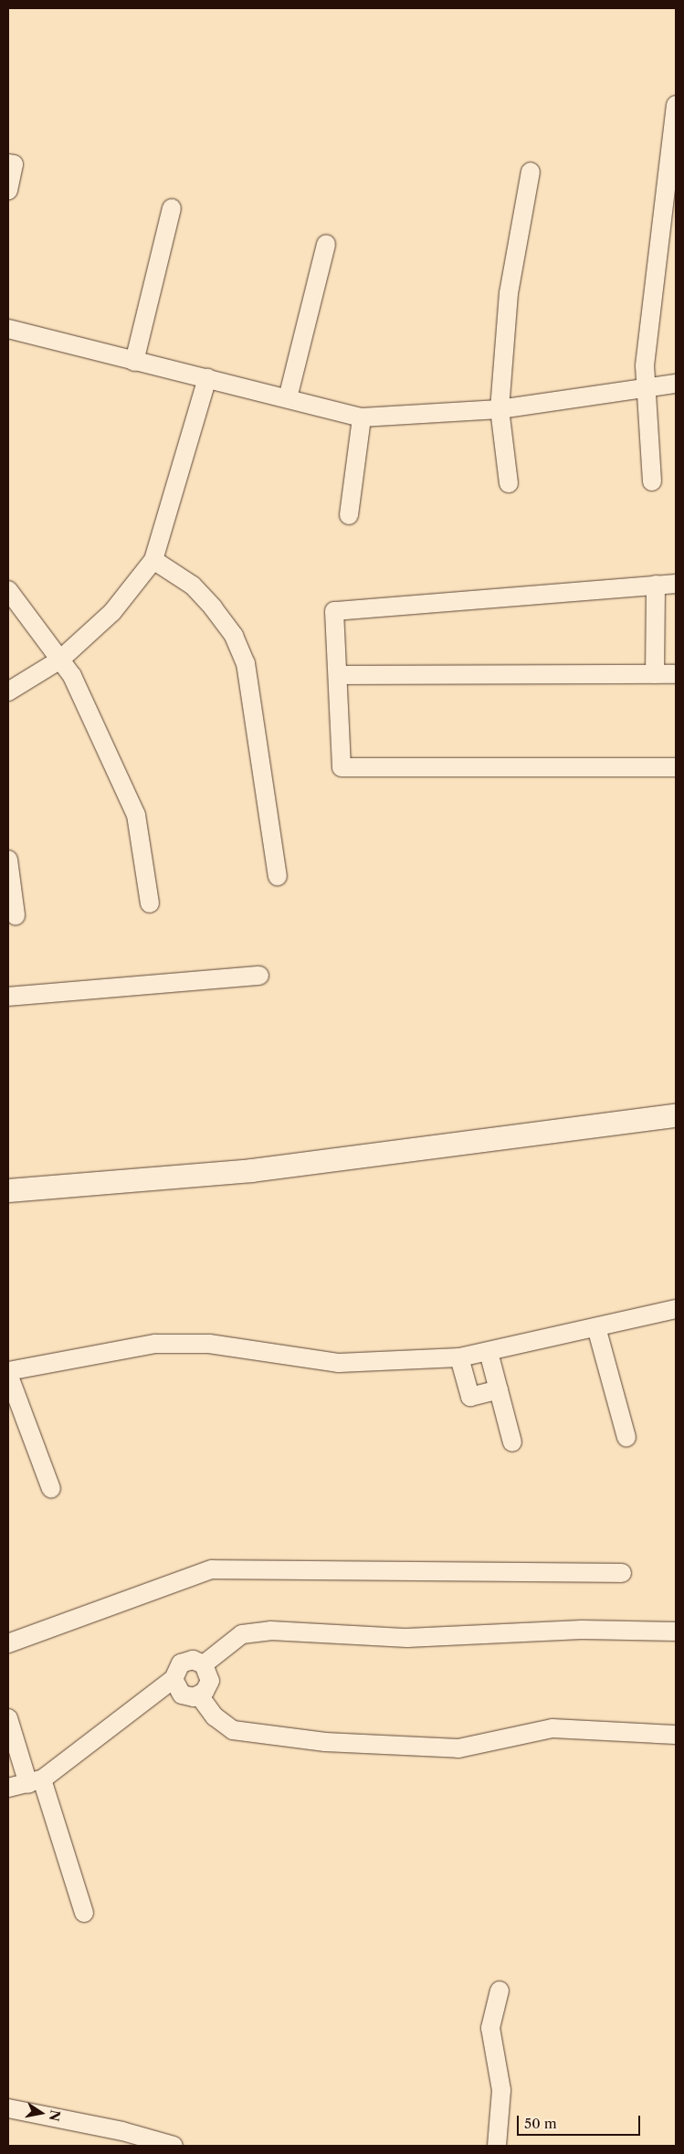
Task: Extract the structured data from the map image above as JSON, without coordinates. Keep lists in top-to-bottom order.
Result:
{
  "scale_bar": "50 m",
  "north": "right"
}
